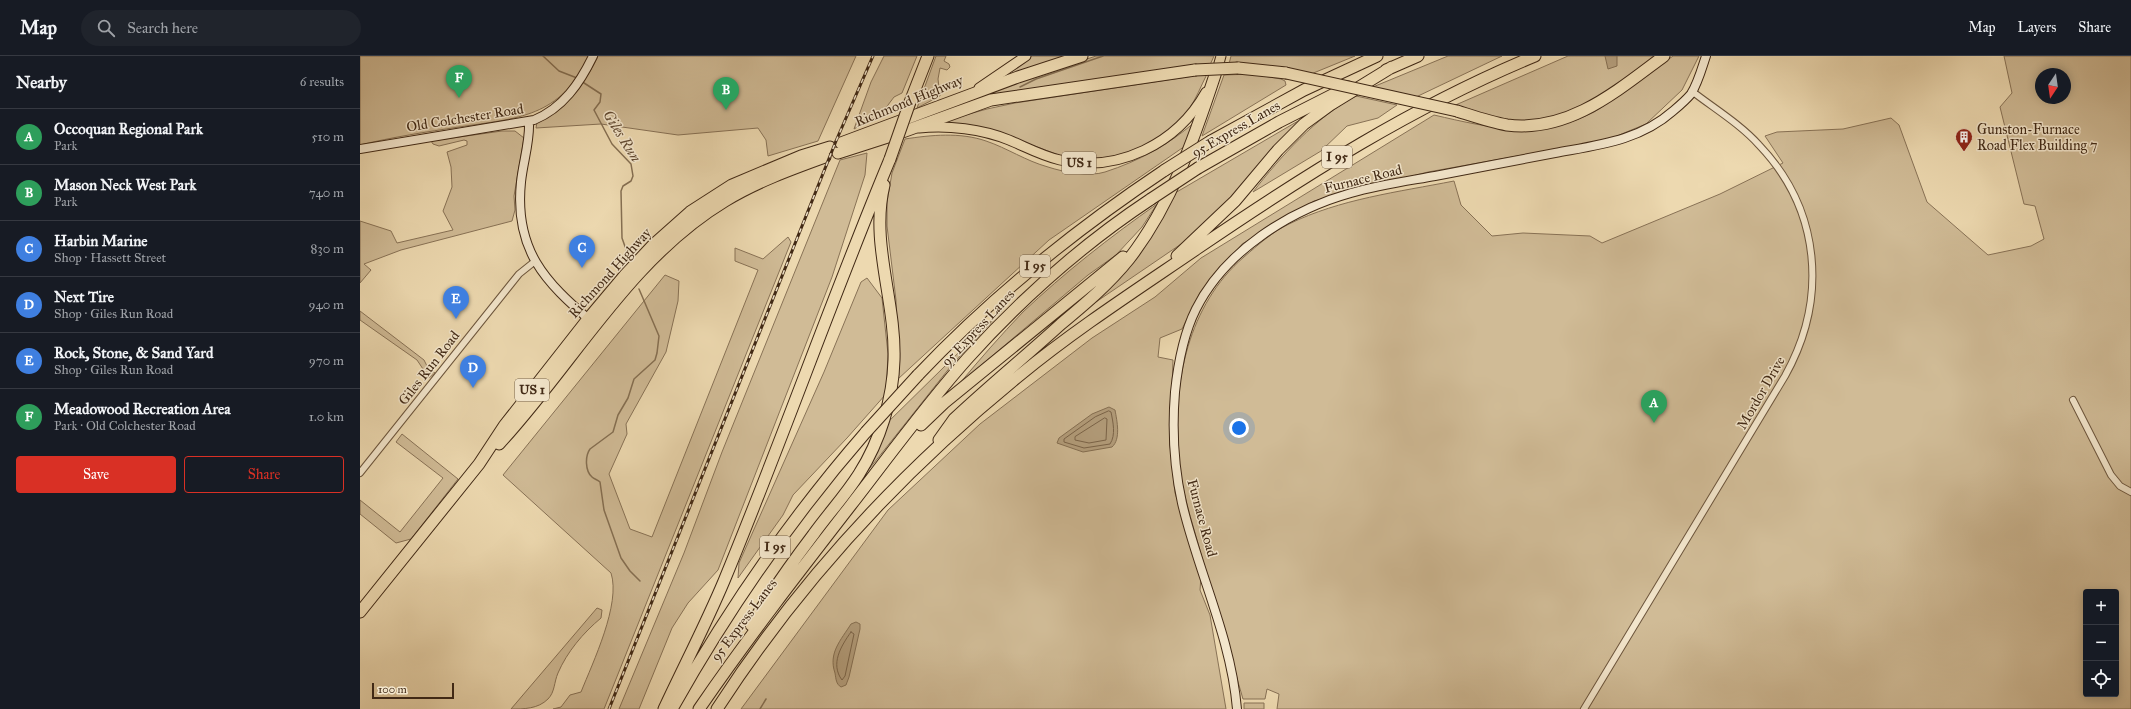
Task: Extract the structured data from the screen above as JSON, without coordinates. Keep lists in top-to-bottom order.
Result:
{
  "streets": {
    "highway": [
      "Richmond Highway",
      "95 Express Lanes",
      "I 95",
      "US 1"
    ],
    "main road": ["Old Colchester Road", "Furnace Road"],
    "street": ["Giles Run Road", "Mordor Drive"]
  },
  "crossings": [
    ["Furnace Road", "Mordor Drive"]
  ],
  "water": ["Giles Run"],
  "places": {
    "building": ["Gunston-Furnace Road Flex Building 7"]
  },
  "scale_bar": "100 m",
  "north": "bottom",
  "page": {
    "header": "Map",
    "search": "Search here",
    "nav": ["Map", "Layers", "Share"],
    "heading": ["Nearby", "6 results"],
    "pins": [
      "F",
      "B",
      "C",
      "E",
      "D",
      "A"
    ],
    "list": [
      {
        "mark": "A",
        "name": "Occoquan Regional Park",
        "note": "Park",
        "value": "510 m"
      },
      {
        "mark": "B",
        "name": "Mason Neck West Park",
        "note": "Park",
        "value": "740 m"
      },
      {
        "mark": "C",
        "name": "Harbin Marine",
        "note": "Shop · Hassett Street",
        "value": "830 m"
      },
      {
        "mark": "D",
        "name": "Next Tire",
        "note": "Shop · Giles Run Road",
        "value": "940 m"
      },
      {
        "mark": "E",
        "name": "Rock, Stone, & Sand Yard",
        "note": "Shop · Giles Run Road",
        "value": "970 m"
      },
      {
        "mark": "F",
        "name": "Meadowood Recreation Area",
        "note": "Park · Old Colchester Road",
        "value": "1.0 km"
      }
    ],
    "buttons": ["Save", "Share"],
    "map_buttons": ["+", "−"],
    "scale": "100 m"
  }
}
